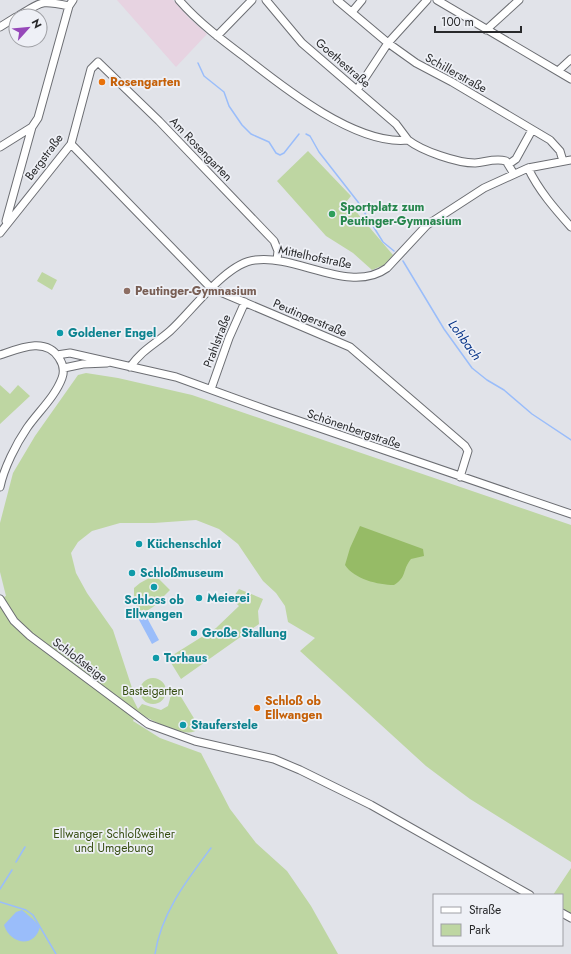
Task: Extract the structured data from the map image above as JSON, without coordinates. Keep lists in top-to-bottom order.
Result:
{
  "streets": {
    "street": [
      "Goethestraße",
      "Schillerstraße",
      "Am Rosengarten",
      "Bergstraße",
      "Mittelhofstraße",
      "Peutingerstraße",
      "Prahlstraße",
      "Schönenbergstraße",
      "Schloßsteige"
    ]
  },
  "crossings": [
    ["Schillerstraße", "Mittelhofstraße"],
    ["Am Rosengarten", "Bergstraße"],
    ["Am Rosengarten", "Mittelhofstraße"],
    ["Bergstraße", "Peutingerstraße"],
    ["Mittelhofstraße", "Peutingerstraße"],
    ["Mittelhofstraße", "Schönenbergstraße"],
    ["Peutingerstraße", "Prahlstraße"],
    ["Peutingerstraße", "Schönenbergstraße"],
    ["Prahlstraße", "Schönenbergstraße"]
  ],
  "water": ["Lohbach"],
  "parks": ["Basteigarten", "Ellwanger Schloßweiher und Umgebung"],
  "places": [
    "Rosengarten",
    "Sportplatz zum Peutinger-Gymnasium",
    "Peutinger-Gymnasium",
    "Goldener Engel",
    "Küchenschlot",
    "Schloßmuseum",
    "Schloss ob Ellwangen",
    "Meierei",
    "Große Stallung",
    "Torhaus",
    "Schloß ob Ellwangen",
    "Stauferstele"
  ],
  "legend": ["Straße", "Park"],
  "scale_bar": "100 m",
  "north": "top right"
}
